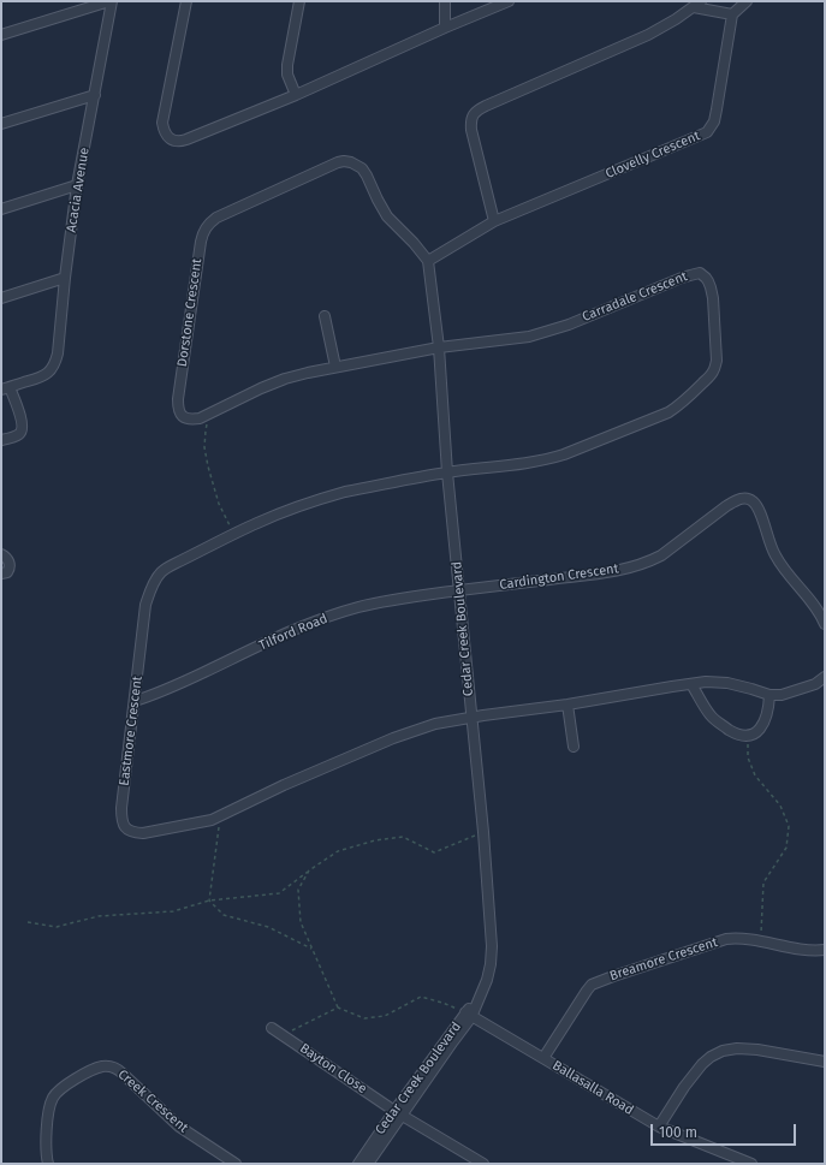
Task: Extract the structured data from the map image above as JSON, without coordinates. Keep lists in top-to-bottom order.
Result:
{
  "streets": {
    "street": [
      "Clovelly Crescent",
      "Acacia Avenue",
      "Carradale Crescent",
      "Dorstone Crescent",
      "Cardington Crescent",
      "Cedar Creek Boulevard",
      "Tilford Road",
      "Eastmore Crescent",
      "Breamore Crescent",
      "Bayton Close",
      "Ballasalla Road",
      "Creek Crescent"
    ]
  },
  "crossings": [
    ["Clovelly Crescent", "Dorstone Crescent"],
    ["Clovelly Crescent", "Cedar Creek Boulevard"],
    ["Carradale Crescent", "Dorstone Crescent"],
    ["Carradale Crescent", "Cedar Creek Boulevard"],
    ["Carradale Crescent", "Eastmore Crescent"],
    ["Dorstone Crescent", "Cedar Creek Boulevard"],
    ["Cardington Crescent", "Cedar Creek Boulevard"],
    ["Cardington Crescent", "Tilford Road"],
    ["Cedar Creek Boulevard", "Tilford Road"],
    ["Cedar Creek Boulevard", "Eastmore Crescent"],
    ["Cedar Creek Boulevard", "Bayton Close"],
    ["Cedar Creek Boulevard", "Ballasalla Road"],
    ["Tilford Road", "Eastmore Crescent"],
    ["Breamore Crescent", "Ballasalla Road"]
  ],
  "scale_bar": "100 m"
}
